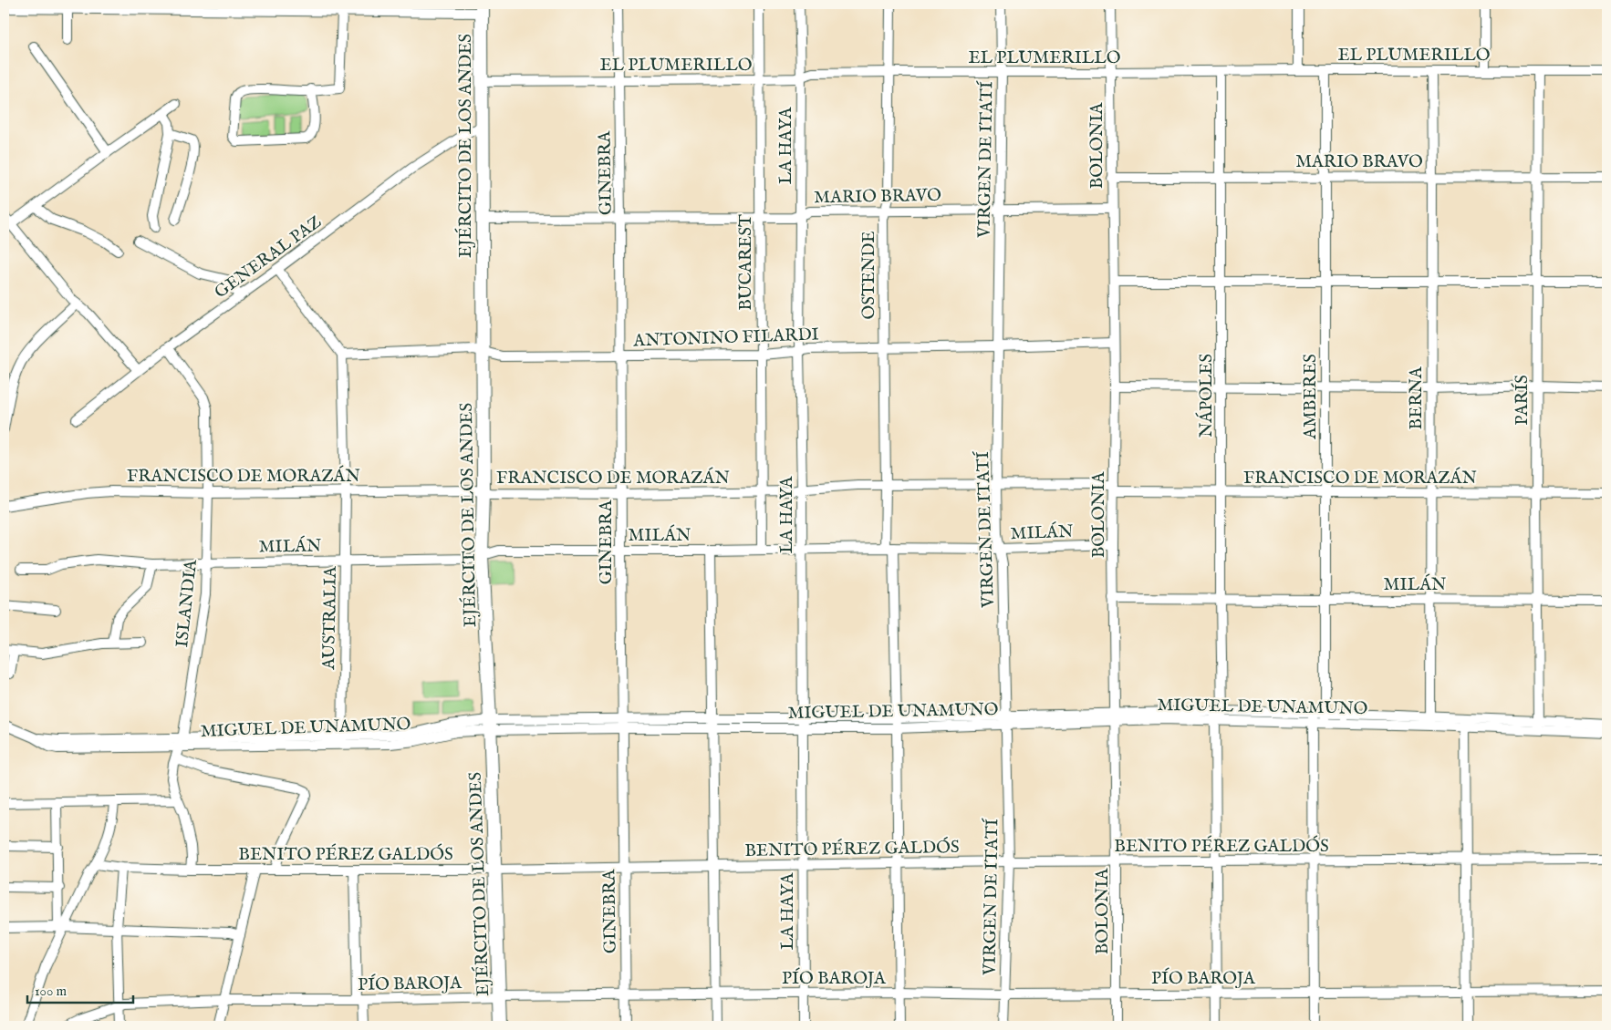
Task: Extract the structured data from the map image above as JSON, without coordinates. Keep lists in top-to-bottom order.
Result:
{
  "streets": {
    "main road": ["EJÉRCITO DE LOS ANDES"],
    "street": [
      "EL PLUMERILLO",
      "LA HAYA",
      "BOLONIA",
      "VIRGEN DE ITATÍ",
      "MARIO BRAVO",
      "GINEBRA",
      "GENERAL PAZ",
      "BUCAREST",
      "OSTENDE",
      "ANTONINO FILARDI",
      "NÁPOLES",
      "AMBERES",
      "BERNA",
      "PARÍS",
      "FRANCISCO DE MORAZÁN",
      "MILÁN",
      "ISLANDIA",
      "AUSTRALIA",
      "MIGUEL DE UNAMUNO",
      "BENITO PÉREZ GALDÓS",
      "PÍO BAROJA"
    ]
  },
  "crossings": [
    ["EL PLUMERILLO", "EJÉRCITO DE LOS ANDES"],
    ["EL PLUMERILLO", "LA HAYA"],
    ["EL PLUMERILLO", "BOLONIA"],
    ["EL PLUMERILLO", "VIRGEN DE ITATÍ"],
    ["EL PLUMERILLO", "GINEBRA"],
    ["EL PLUMERILLO", "BUCAREST"],
    ["EL PLUMERILLO", "OSTENDE"],
    ["EL PLUMERILLO", "NÁPOLES"],
    ["EL PLUMERILLO", "AMBERES"],
    ["EL PLUMERILLO", "BERNA"],
    ["EL PLUMERILLO", "PARÍS"],
    ["EJÉRCITO DE LOS ANDES", "MARIO BRAVO"],
    ["EJÉRCITO DE LOS ANDES", "GENERAL PAZ"],
    ["EJÉRCITO DE LOS ANDES", "ANTONINO FILARDI"],
    ["EJÉRCITO DE LOS ANDES", "FRANCISCO DE MORAZÁN"],
    ["EJÉRCITO DE LOS ANDES", "MILÁN"],
    ["EJÉRCITO DE LOS ANDES", "MIGUEL DE UNAMUNO"],
    ["EJÉRCITO DE LOS ANDES", "BENITO PÉREZ GALDÓS"],
    ["EJÉRCITO DE LOS ANDES", "PÍO BAROJA"],
    ["LA HAYA", "MARIO BRAVO"],
    ["LA HAYA", "ANTONINO FILARDI"],
    ["LA HAYA", "FRANCISCO DE MORAZÁN"],
    ["LA HAYA", "MILÁN"],
    ["LA HAYA", "MIGUEL DE UNAMUNO"],
    ["LA HAYA", "BENITO PÉREZ GALDÓS"],
    ["LA HAYA", "PÍO BAROJA"],
    ["BOLONIA", "MARIO BRAVO"],
    ["BOLONIA", "ANTONINO FILARDI"],
    ["BOLONIA", "FRANCISCO DE MORAZÁN"],
    ["BOLONIA", "MILÁN"],
    ["BOLONIA", "MIGUEL DE UNAMUNO"],
    ["BOLONIA", "BENITO PÉREZ GALDÓS"],
    ["BOLONIA", "PÍO BAROJA"],
    ["VIRGEN DE ITATÍ", "MARIO BRAVO"],
    ["VIRGEN DE ITATÍ", "ANTONINO FILARDI"],
    ["VIRGEN DE ITATÍ", "FRANCISCO DE MORAZÁN"],
    ["VIRGEN DE ITATÍ", "MILÁN"],
    ["VIRGEN DE ITATÍ", "MIGUEL DE UNAMUNO"],
    ["VIRGEN DE ITATÍ", "BENITO PÉREZ GALDÓS"],
    ["VIRGEN DE ITATÍ", "PÍO BAROJA"],
    ["MARIO BRAVO", "GINEBRA"],
    ["MARIO BRAVO", "BUCAREST"],
    ["MARIO BRAVO", "OSTENDE"],
    ["MARIO BRAVO", "NÁPOLES"],
    ["MARIO BRAVO", "AMBERES"],
    ["MARIO BRAVO", "BERNA"],
    ["MARIO BRAVO", "PARÍS"],
    ["GINEBRA", "ANTONINO FILARDI"],
    ["GINEBRA", "FRANCISCO DE MORAZÁN"],
    ["GINEBRA", "MILÁN"],
    ["GINEBRA", "MIGUEL DE UNAMUNO"],
    ["GINEBRA", "BENITO PÉREZ GALDÓS"],
    ["GINEBRA", "PÍO BAROJA"],
    ["GENERAL PAZ", "ISLANDIA"],
    ["BUCAREST", "ANTONINO FILARDI"],
    ["BUCAREST", "FRANCISCO DE MORAZÁN"],
    ["BUCAREST", "MILÁN"],
    ["OSTENDE", "ANTONINO FILARDI"],
    ["OSTENDE", "FRANCISCO DE MORAZÁN"],
    ["OSTENDE", "MILÁN"],
    ["OSTENDE", "MIGUEL DE UNAMUNO"],
    ["OSTENDE", "BENITO PÉREZ GALDÓS"],
    ["OSTENDE", "PÍO BAROJA"],
    ["ANTONINO FILARDI", "AUSTRALIA"],
    ["NÁPOLES", "FRANCISCO DE MORAZÁN"],
    ["NÁPOLES", "MILÁN"],
    ["NÁPOLES", "MIGUEL DE UNAMUNO"],
    ["NÁPOLES", "BENITO PÉREZ GALDÓS"],
    ["NÁPOLES", "PÍO BAROJA"],
    ["AMBERES", "FRANCISCO DE MORAZÁN"],
    ["AMBERES", "MILÁN"],
    ["AMBERES", "MIGUEL DE UNAMUNO"],
    ["BERNA", "FRANCISCO DE MORAZÁN"],
    ["BERNA", "MILÁN"],
    ["BERNA", "MIGUEL DE UNAMUNO"],
    ["PARÍS", "FRANCISCO DE MORAZÁN"],
    ["PARÍS", "MILÁN"],
    ["PARÍS", "MIGUEL DE UNAMUNO"],
    ["FRANCISCO DE MORAZÁN", "ISLANDIA"],
    ["FRANCISCO DE MORAZÁN", "AUSTRALIA"],
    ["MILÁN", "ISLANDIA"],
    ["MILÁN", "AUSTRALIA"],
    ["ISLANDIA", "MIGUEL DE UNAMUNO"],
    ["ISLANDIA", "BENITO PÉREZ GALDÓS"],
    ["AUSTRALIA", "MIGUEL DE UNAMUNO"]
  ],
  "scale_bar": "100 m"
}
